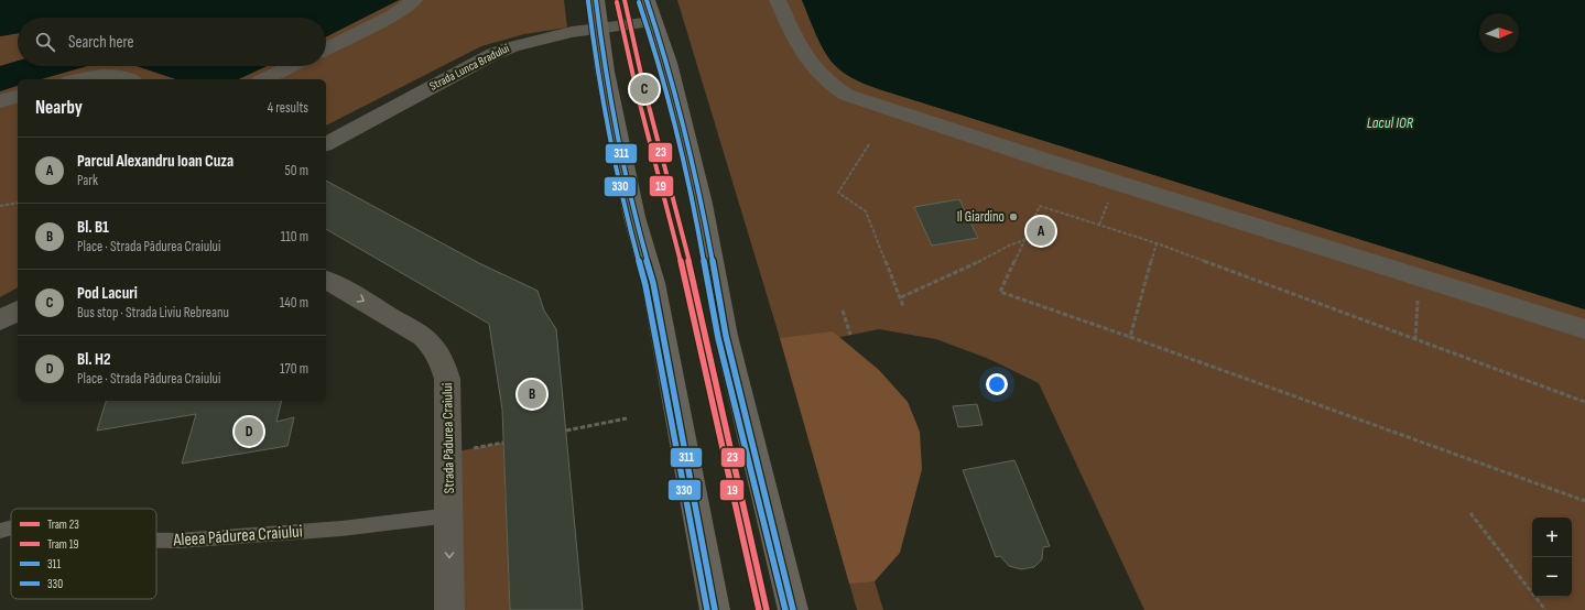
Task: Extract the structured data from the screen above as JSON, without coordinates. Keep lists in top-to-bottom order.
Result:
{
  "streets": {
    "street": ["Strada Lunca Bradului", "Strada Pădurea Craiului"],
    "lane": ["Aleea Pădurea Craiului"]
  },
  "crossings": [
    ["Strada Pădurea Craiului", "Aleea Pădurea Craiului"]
  ],
  "one_way": ["Strada Pădurea Craiului"],
  "water": ["Lacul IOR"],
  "places": ["Il Giardino"],
  "lines": [
    "tram line 23",
    "transit line 311",
    "transit line 330",
    "tram line 19"
  ],
  "legend": [
    "Tram 23",
    "Tram 19",
    "311",
    "330"
  ],
  "north": "right",
  "page": {
    "search": "Search here",
    "pins": [
      "C",
      "A",
      "B",
      "D"
    ],
    "heading": ["Nearby", "4 results"],
    "list": [
      {
        "mark": "A",
        "name": "Parcul Alexandru Ioan Cuza",
        "note": "Park",
        "value": "50 m"
      },
      {
        "mark": "B",
        "name": "Bl. B1",
        "note": "Place · Strada Pădurea Craiului",
        "value": "110 m"
      },
      {
        "mark": "C",
        "name": "Pod Lacuri",
        "note": "Bus stop · Strada Liviu Rebreanu",
        "value": "140 m"
      },
      {
        "mark": "D",
        "name": "Bl. H2",
        "note": "Place · Strada Pădurea Craiului",
        "value": "170 m"
      }
    ],
    "map_buttons": ["+", "−"]
  }
}
